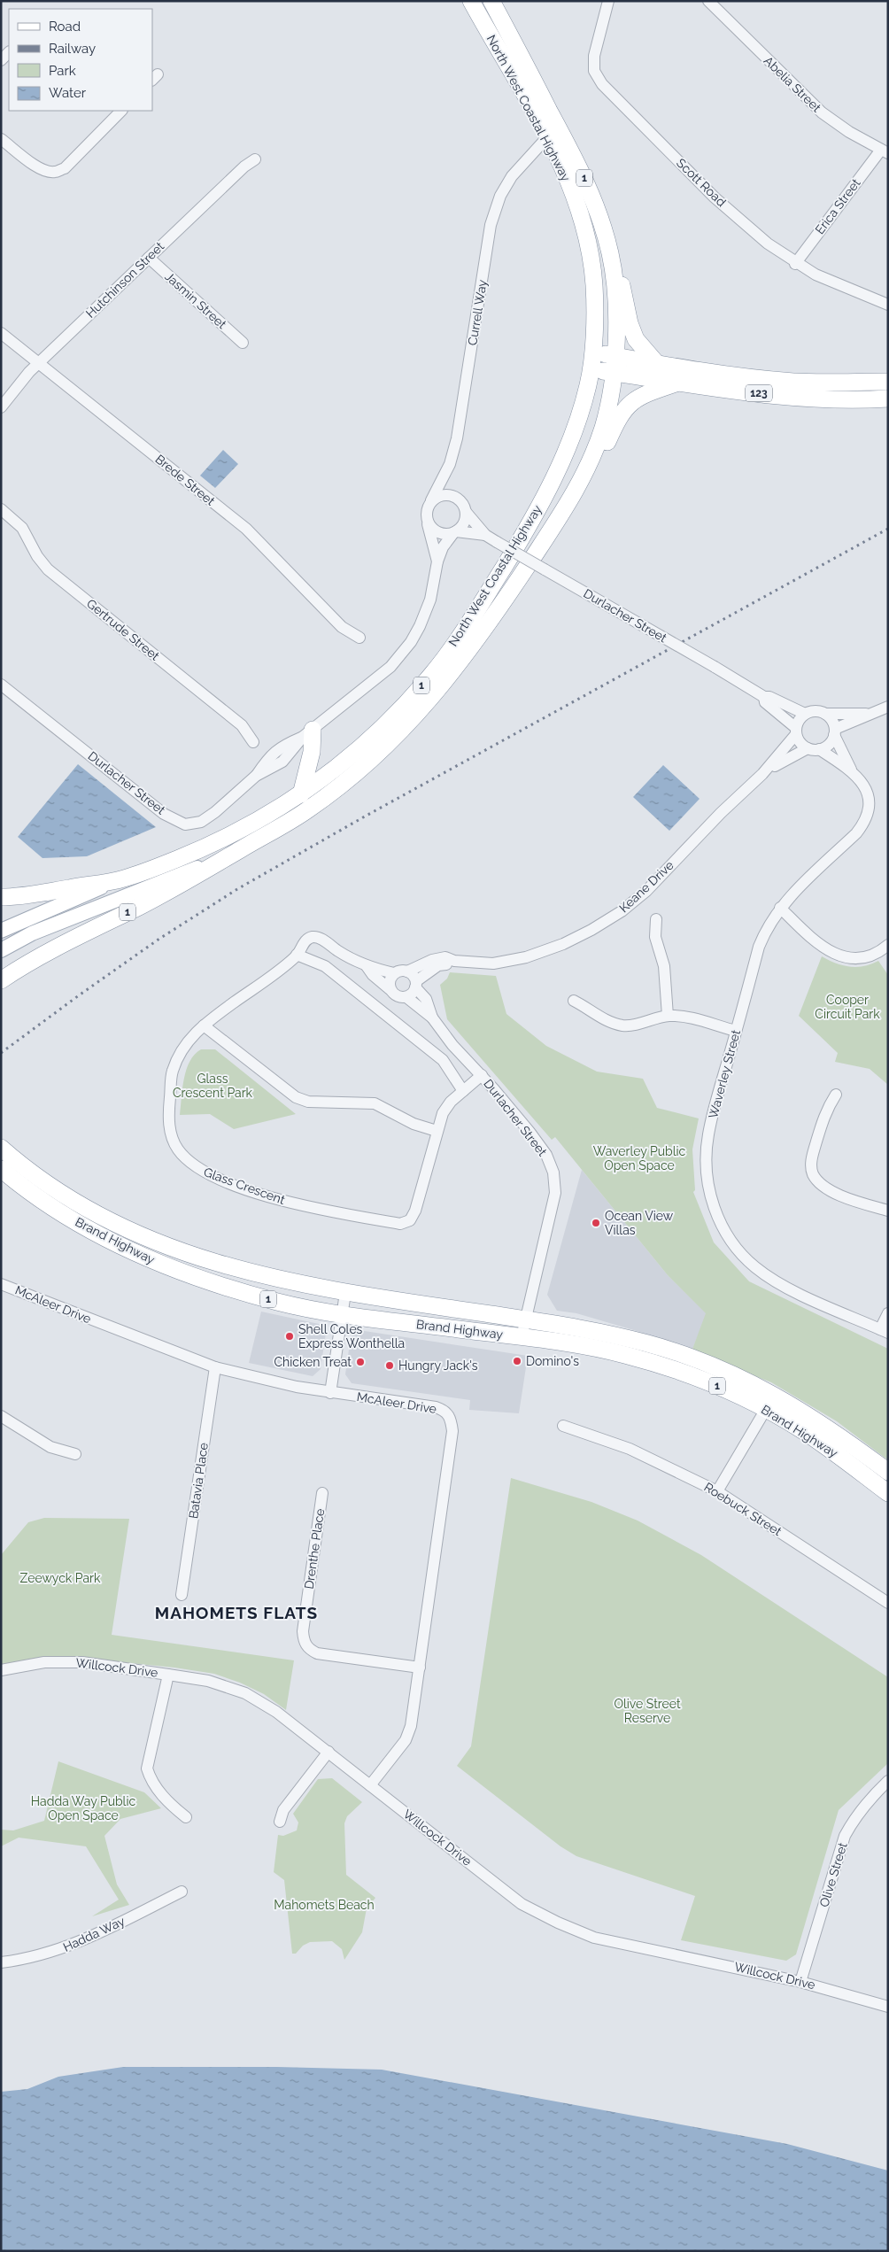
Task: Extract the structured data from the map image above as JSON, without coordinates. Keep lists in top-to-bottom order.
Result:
{
  "streets": {
    "highway": [
      "North West Coastal Highway",
      "1",
      "123",
      "Brand Highway"
    ],
    "street": [
      "Abelia Street",
      "Scott Road",
      "Erica Street",
      "Hutchinson Street",
      "Jasmin Street",
      "Currell Way",
      "Brede Street",
      "Durlacher Street",
      "Gertrude Street",
      "Keane Drive",
      "Waverley Street",
      "Glass Crescent",
      "McAleer Drive",
      "Batavia Place",
      "Roebuck Street",
      "Drenthe Place",
      "Willcock Drive",
      "Olive Street",
      "Hadda Way"
    ]
  },
  "crossings": [
    ["Abelia Street", "Erica Street"],
    ["North West Coastal Highway", "1"],
    ["North West Coastal Highway", "Currell Way"],
    ["North West Coastal Highway", "123"],
    ["Scott Road", "Erica Street"],
    ["Hutchinson Street", "Jasmin Street"],
    ["Hutchinson Street", "Brede Street"],
    ["Currell Way", "Durlacher Street"],
    ["Durlacher Street", "Keane Drive"],
    ["Durlacher Street", "Waverley Street"],
    ["Durlacher Street", "Glass Crescent"],
    ["Durlacher Street", "Brand Highway"],
    ["Keane Drive", "Waverley Street"],
    ["McAleer Drive", "Batavia Place"],
    ["McAleer Drive", "Drenthe Place"],
    ["McAleer Drive", "Willcock Drive"],
    ["Willcock Drive", "Olive Street"]
  ],
  "districts": ["MAHOMETS FLATS"],
  "parks": [
    "Cooper Circuit Park",
    "Glass Crescent Park",
    "Waverley Public Open Space",
    "Zeewyck Park",
    "Olive Street Reserve",
    "Hadda Way Public Open Space",
    "Mahomets Beach"
  ],
  "places": [
    "Ocean View Villas",
    "Shell Coles Express Wonthella",
    "Domino's",
    "Chicken Treat",
    "Hungry Jack's"
  ],
  "legend": [
    "Road",
    "Railway",
    "Park",
    "Water"
  ]
}
